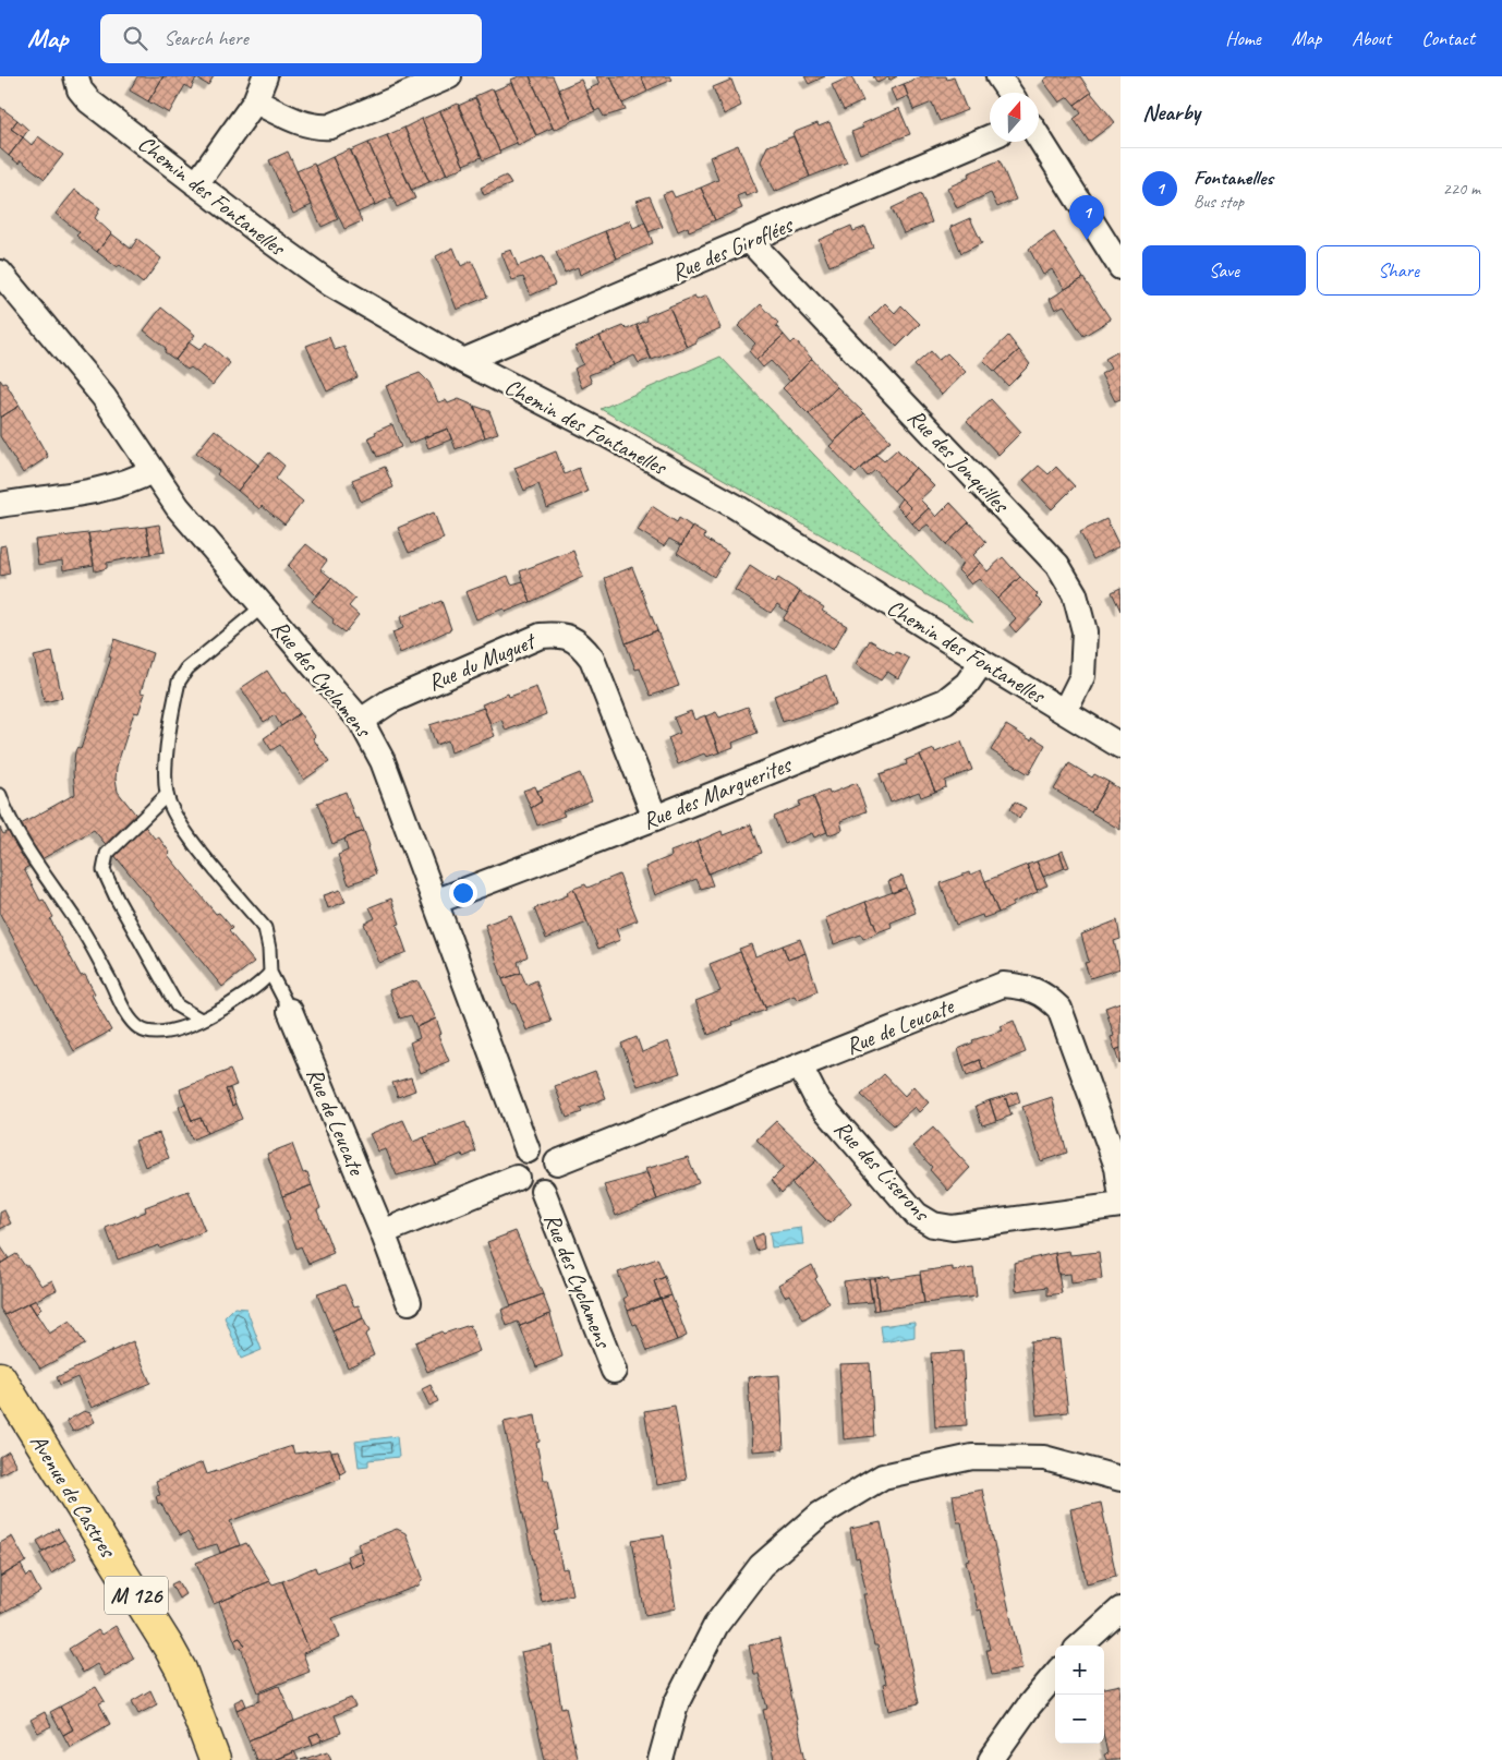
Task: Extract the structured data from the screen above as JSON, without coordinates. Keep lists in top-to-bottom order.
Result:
{
  "streets": {
    "main road": ["Avenue de Castres", "M 126"],
    "street": [
      "Chemin des Fontanelles",
      "Rue des Giroflées",
      "Rue des Jonquilles",
      "Rue du Muguet",
      "Rue des Cyclamens",
      "Rue des Marguerites",
      "Rue de Leucate",
      "Rue des Liserons"
    ]
  },
  "crossings": [
    ["Chemin des Fontanelles", "Rue des Giroflées"],
    ["Chemin des Fontanelles", "Rue des Jonquilles"],
    ["Chemin des Fontanelles", "Rue des Marguerites"],
    ["Rue des Giroflées", "Rue des Jonquilles"],
    ["Rue du Muguet", "Rue des Cyclamens"],
    ["Rue du Muguet", "Rue des Marguerites"],
    ["Rue des Cyclamens", "Rue des Marguerites"],
    ["Rue des Cyclamens", "Rue de Leucate"],
    ["Rue de Leucate", "Rue des Liserons"]
  ],
  "north": "top",
  "page": {
    "header": "Map",
    "search": "Search here",
    "nav": [
      "Home",
      "Map",
      "About",
      "Contact"
    ],
    "heading": "Nearby",
    "list": [
      {
        "mark": "1",
        "name": "Fontanelles",
        "note": "Bus stop",
        "value": "220 m"
      }
    ],
    "pins": "1",
    "buttons": ["Save", "Share"],
    "map_buttons": ["+", "−"]
  }
}
